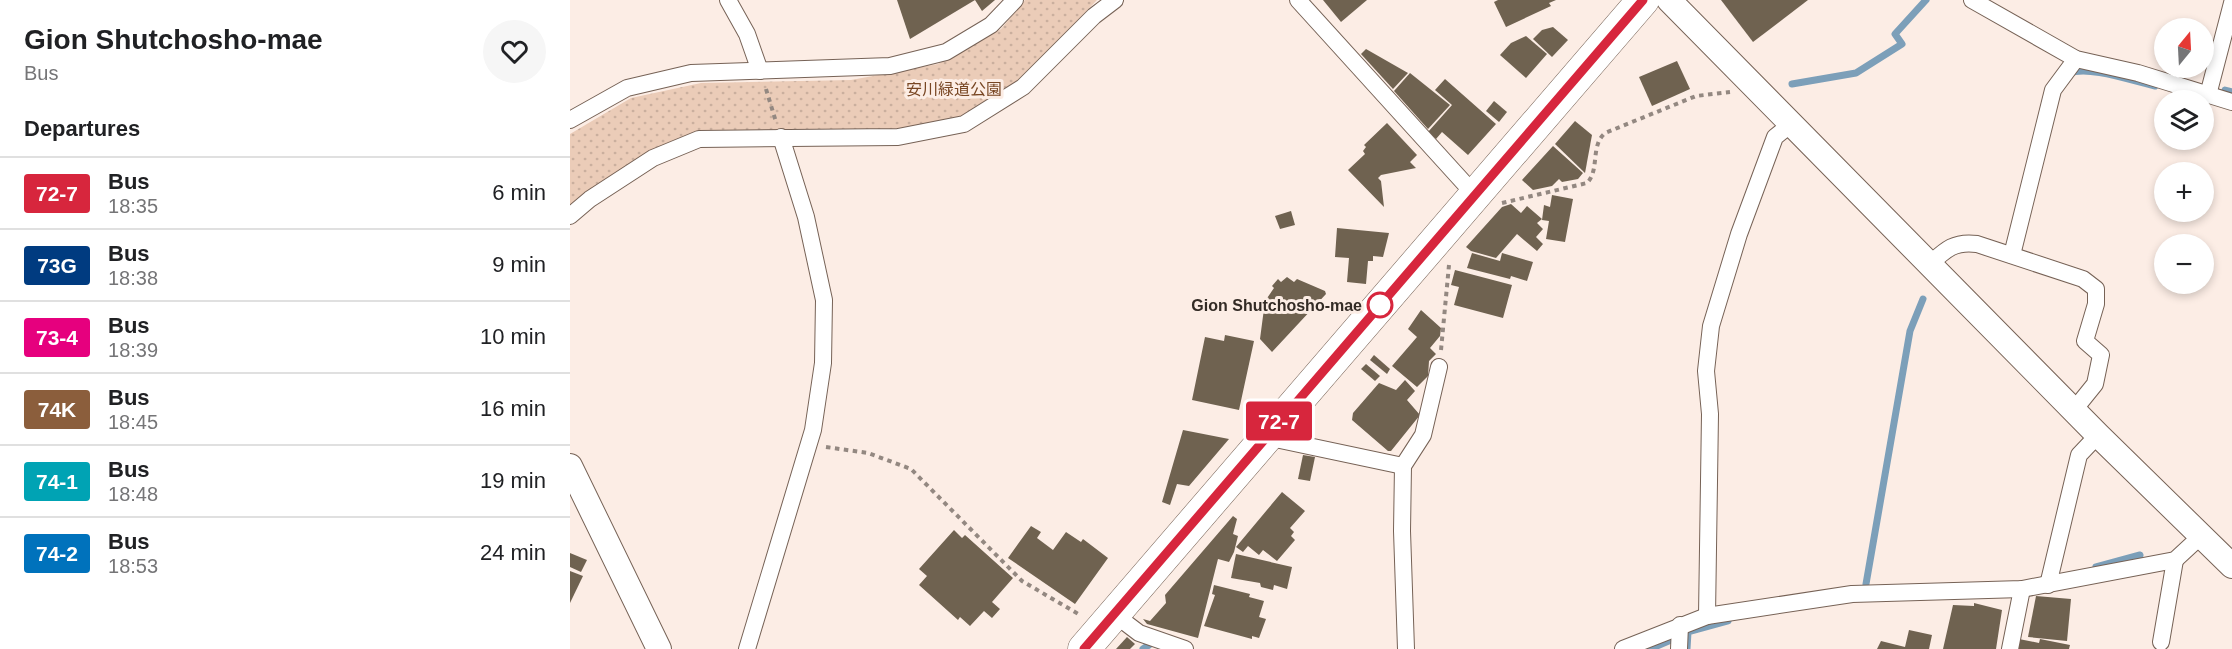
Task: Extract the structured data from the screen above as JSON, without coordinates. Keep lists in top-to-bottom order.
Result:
{
  "parks": ["安川緑道公園"],
  "places": ["Gion Shutchosho-mae"],
  "lines": ["bus line 72-7"],
  "north": "top",
  "page": {
    "heading": [
      ["Gion Shutchosho-mae", "Bus"],
      "Departures"
    ],
    "on_map": "72-7",
    "map_buttons": ["+", "−"],
    "list": [
      {
        "mark": "72-7",
        "name": "Bus",
        "note": "18:35",
        "value": "6 min"
      },
      {
        "mark": "73G",
        "name": "Bus",
        "note": "18:38",
        "value": "9 min"
      },
      {
        "mark": "73-4",
        "name": "Bus",
        "note": "18:39",
        "value": "10 min"
      },
      {
        "mark": "74K",
        "name": "Bus",
        "note": "18:45",
        "value": "16 min"
      },
      {
        "mark": "74-1",
        "name": "Bus",
        "note": "18:48",
        "value": "19 min"
      },
      {
        "mark": "74-2",
        "name": "Bus",
        "note": "18:53",
        "value": "24 min"
      }
    ]
  }
}
